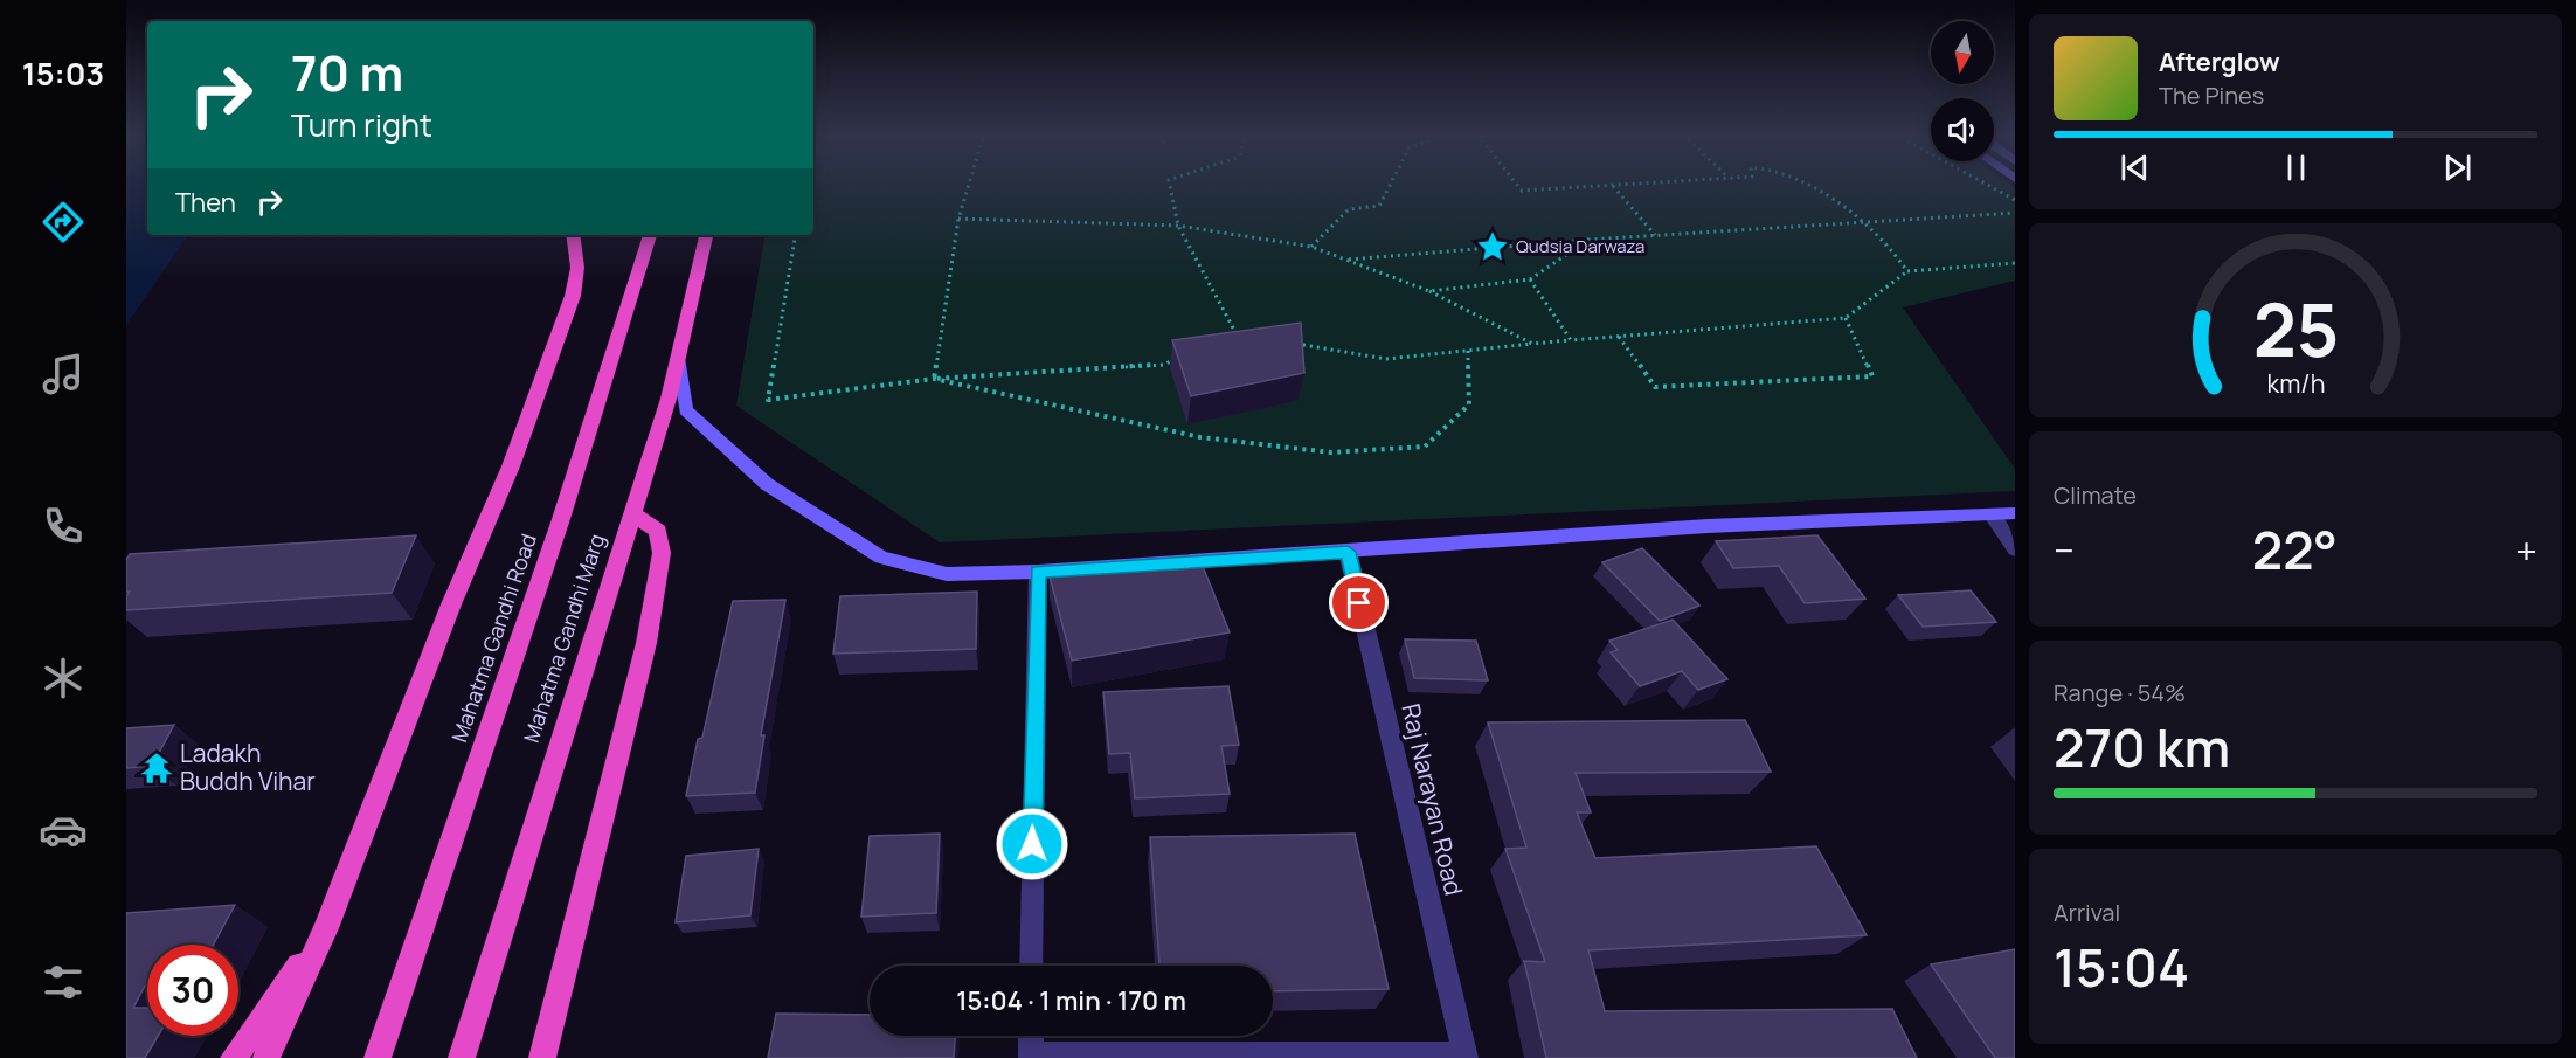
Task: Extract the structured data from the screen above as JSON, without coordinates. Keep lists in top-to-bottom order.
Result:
{
  "streets": {
    "highway": ["Mahatma Gandhi Road", "Mahatma Gandhi Marg"],
    "street": ["Raj Narayan Road"]
  },
  "places": {
    "place": ["Qudsia Darwaza"],
    "temple": ["Ladakh Buddh Vihar"]
  },
  "north": "bottom",
  "page": {
    "tabs": "15:03",
    "turn": ["70 m", "Turn right"],
    "song": ["Afterglow", "The Pines"],
    "then": "Then",
    "tile": [
      "Climate",
      ["Range · 54%", "270 km"],
      ["Arrival", "15:04"]
    ],
    "heat": ["−", "22°", "+"],
    "limit": "30",
    "trip": "15:04 · 1 min · 170 m",
    "gauge": ["25", "km/h"]
  }
}
